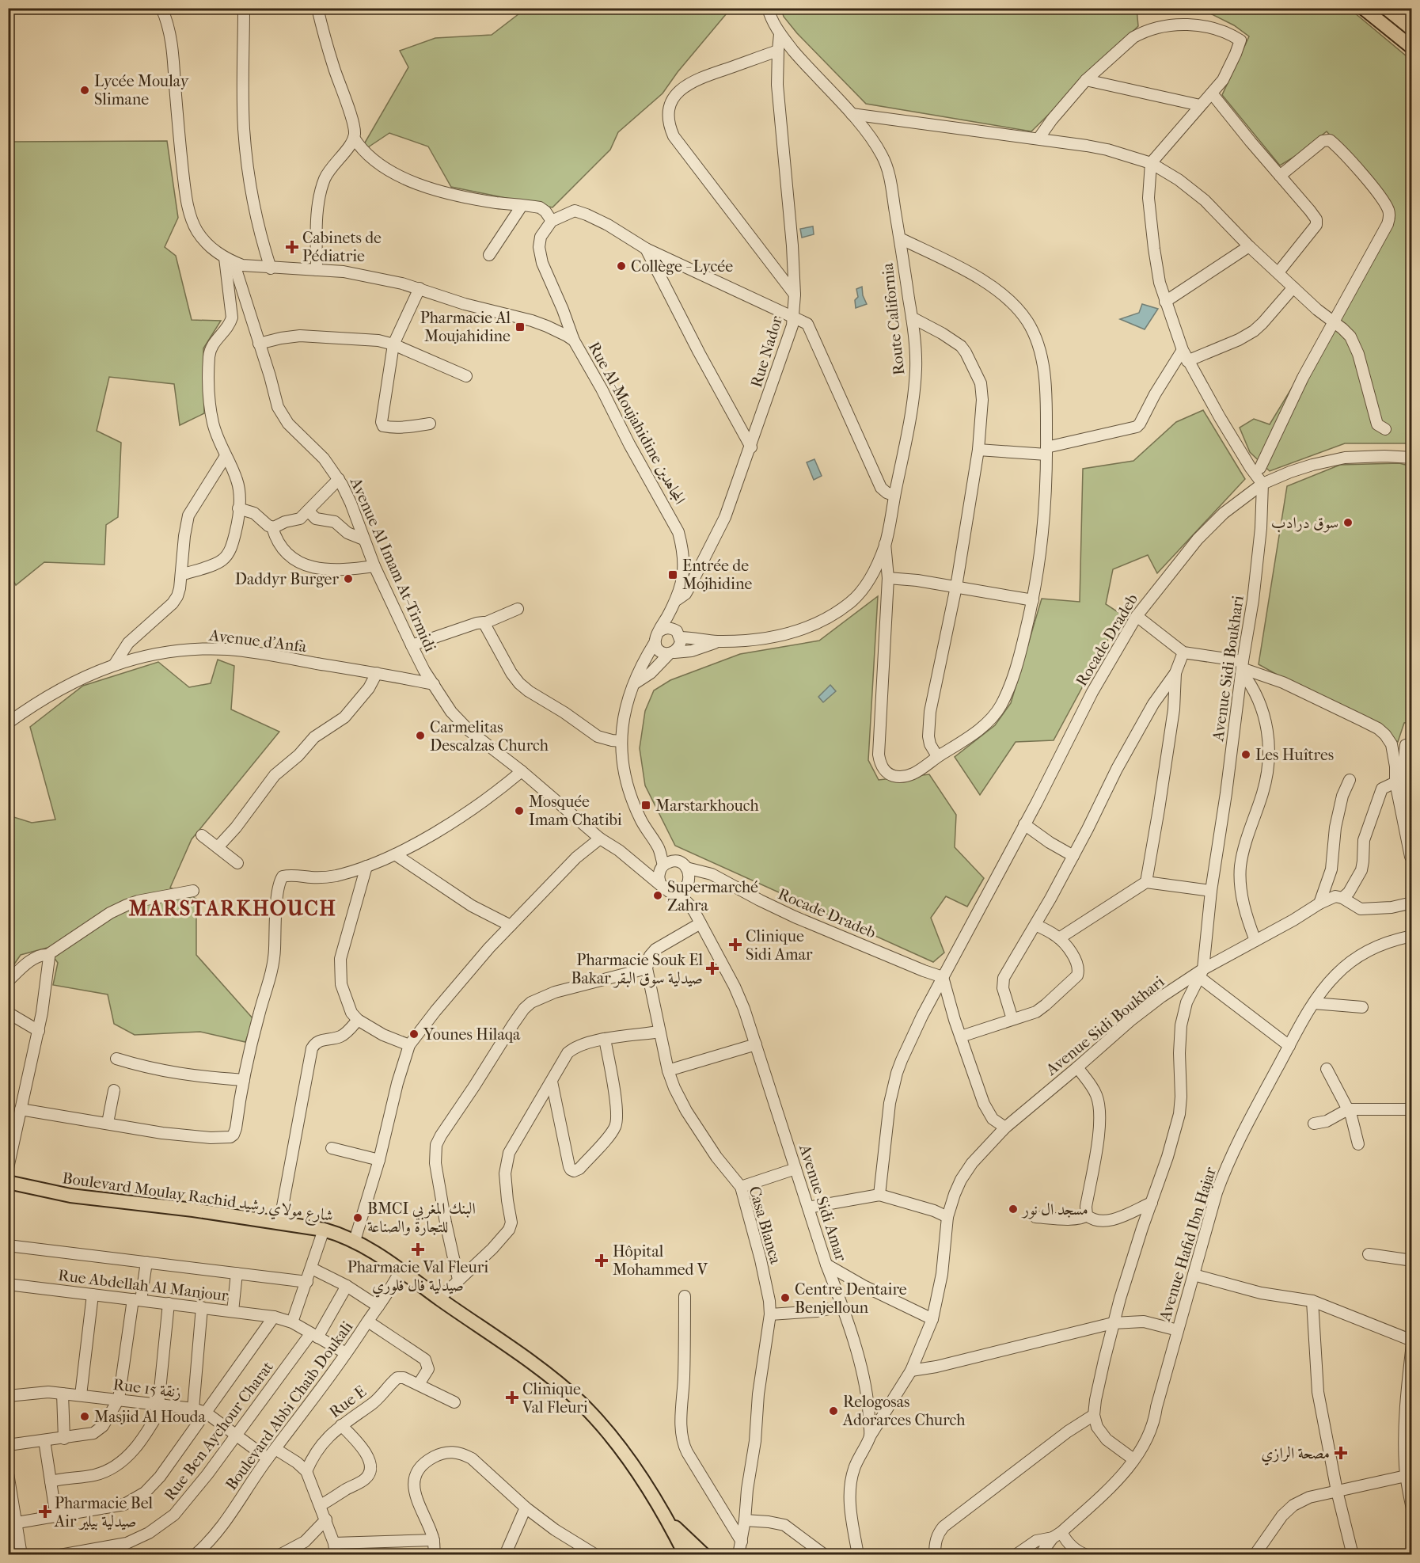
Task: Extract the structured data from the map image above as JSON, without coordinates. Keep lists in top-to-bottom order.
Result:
{
  "streets": {
    "main road": ["Boulevard Moulay Rachid شارع مولاي رشيد"],
    "street": [
      "Route California",
      "Rue Nador",
      "Rue Al-Moujahidine المجاهدين",
      "Avenue Al Imam At-Tirmidi",
      "Rocade Dradeb",
      "Avenue d'Anfa",
      "Avenue Sidi Boukhari",
      "Avenue Sidi Amar",
      "Casa Blanca",
      "Avenue Hafid Ibn Hajar",
      "Rue Abdellah Al Manjour",
      "Rue 15 زنقة",
      "Rue E",
      "Boulevard Abbi Chaib Doukali",
      "Rue Ben Aychour Charat"
    ]
  },
  "crossings": [
    ["Route California", "Rue Nador"],
    ["Route California", "Rue Al-Moujahidine المجاهدين"],
    ["Rue Nador", "Rue Al-Moujahidine المجاهدين"],
    ["Rue Al-Moujahidine المجاهدين", "Avenue Al Imam At-Tirmidi"],
    ["Avenue Al Imam At-Tirmidi", "Rocade Dradeb"],
    ["Avenue Al Imam At-Tirmidi", "Avenue d'Anfa"],
    ["Rocade Dradeb", "Avenue Sidi Boukhari"],
    ["Avenue Sidi Boukhari", "Avenue Sidi Amar"],
    ["Boulevard Moulay Rachid شارع مولاي رشيد", "Boulevard Abbi Chaib Doukali"],
    ["Rue Abdellah Al Manjour", "Boulevard Abbi Chaib Doukali"],
    ["Rue Abdellah Al Manjour", "Rue Ben Aychour Charat"],
    ["Rue 15 زنقة", "Boulevard Abbi Chaib Doukali"],
    ["Rue 15 زنقة", "Rue Ben Aychour Charat"]
  ],
  "districts": ["MARSTARKHOUCH"],
  "places": {
    "other": [
      "Lycée Moulay Slimane",
      "Collège - Lycée",
      "سوق درادب",
      "Daddyr Burger",
      "Carmelitas Descalzas Church",
      "Les Huîtres",
      "Mosquée Imam Chatibi",
      "Supermarché Zahra",
      "Younes Hilaqa",
      "مسجد ال نور",
      "BMCI البنك المغربي للتجارة والصناعة",
      "Centre Dentaire Benjelloun",
      "Relogosas Adorarces Church",
      "Masjid Al Houda"
    ],
    "health": [
      "Cabinets de Pédiatrie",
      "Clinique Sidi Amar",
      "Pharmacie Souk El Bakar صيدلية سوق البقر",
      "Pharmacie Val Fleuri صيدلية فال فلوري",
      "Hôpital Mohammed V",
      "Clinique Val Fleuri",
      "مصحة الرازي",
      "Pharmacie Bel Air صيدلية بيلير"
    ],
    "transit": ["Pharmacie Al Moujahidine", "Entrée de Mojhidine", "Marstarkhouch"]
  }
}
